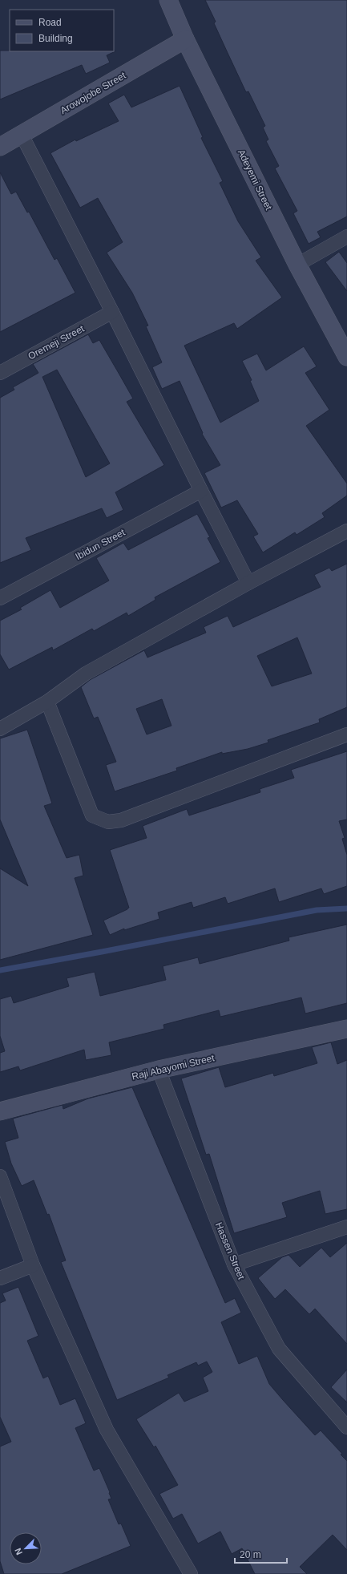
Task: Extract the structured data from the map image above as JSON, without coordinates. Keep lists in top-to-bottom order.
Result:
{
  "streets": {
    "street": [
      "Arowojobe Street",
      "Adeyemi Street",
      "Oremeji Street",
      "Ibidun Street",
      "Raji Abayomi Street",
      "Hassen Street"
    ]
  },
  "crossings": [
    ["Arowojobe Street", "Adeyemi Street"],
    ["Raji Abayomi Street", "Hassen Street"]
  ],
  "legend": ["Road", "Building"],
  "scale_bar": "20 m",
  "north": "bottom left"
}
